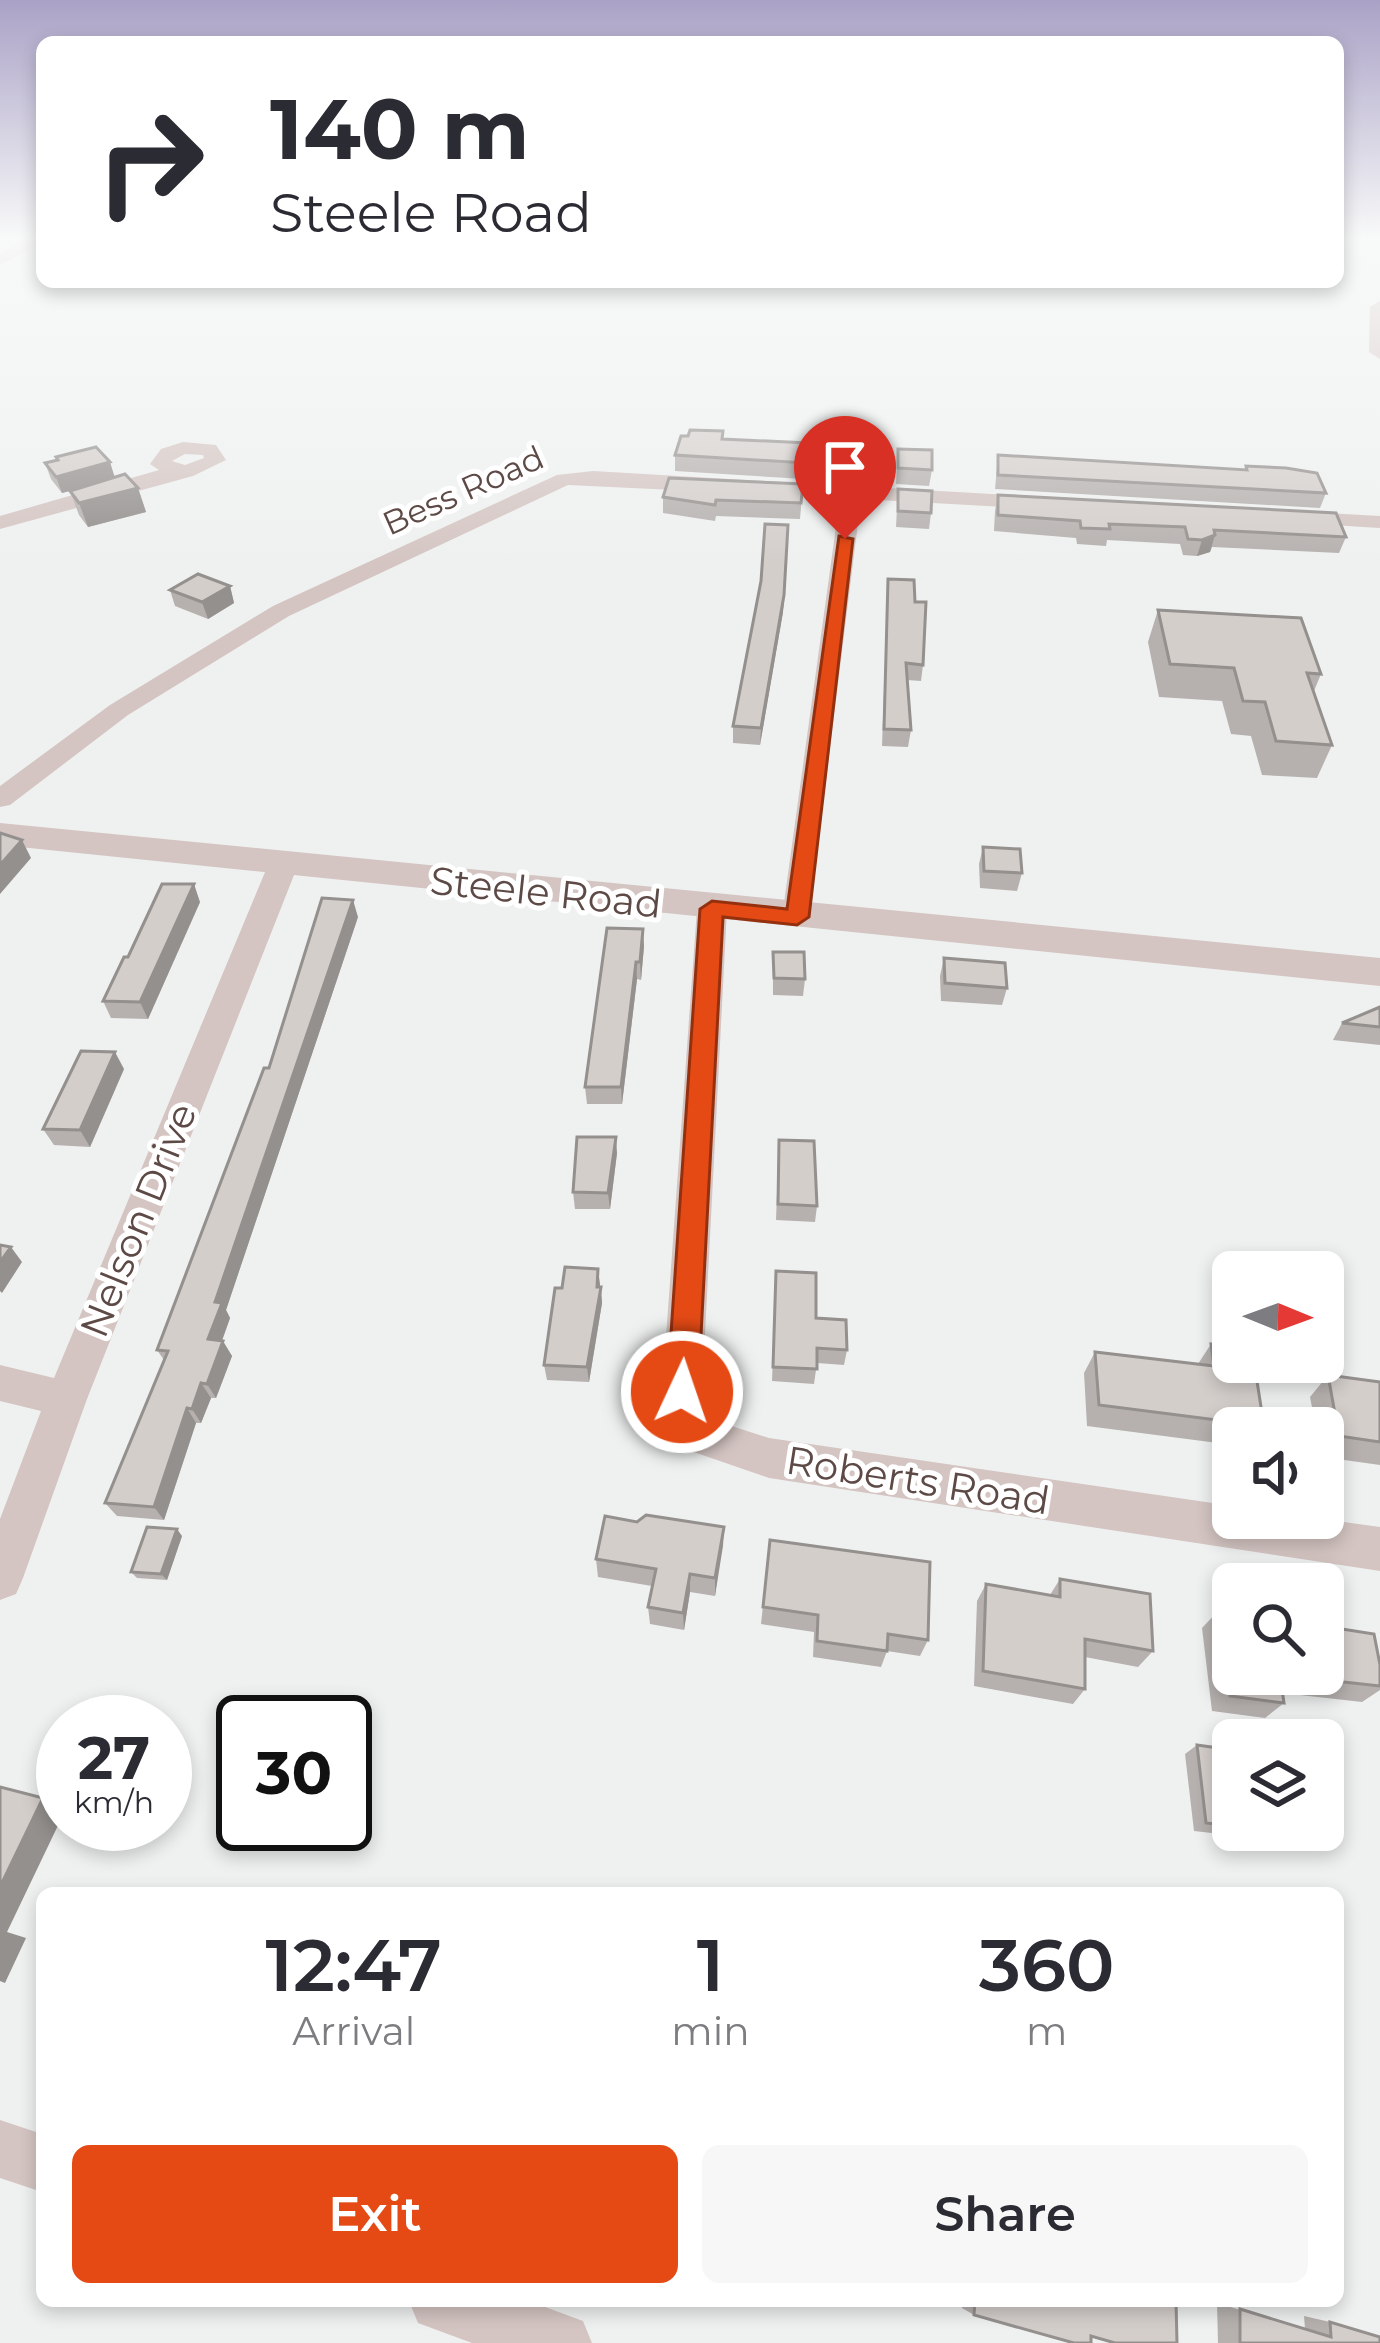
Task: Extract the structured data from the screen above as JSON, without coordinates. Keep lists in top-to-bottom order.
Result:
{
  "streets": {
    "street": [
      "Bess Road",
      "Steele Road",
      "Nelson Drive",
      "Roberts Road"
    ]
  },
  "crossings": [
    ["Steele Road", "Nelson Drive"],
    ["Steele Road", "Roberts Road"]
  ],
  "north": "right",
  "page": {
    "turn": ["140 m", "Steele Road"],
    "speed": "27 km/h",
    "limit": "30",
    "eta": [
      "12:47",
      "Arrival",
      "1",
      "min",
      "360",
      "m"
    ],
    "buttons": ["Exit", "Share"]
  }
}
